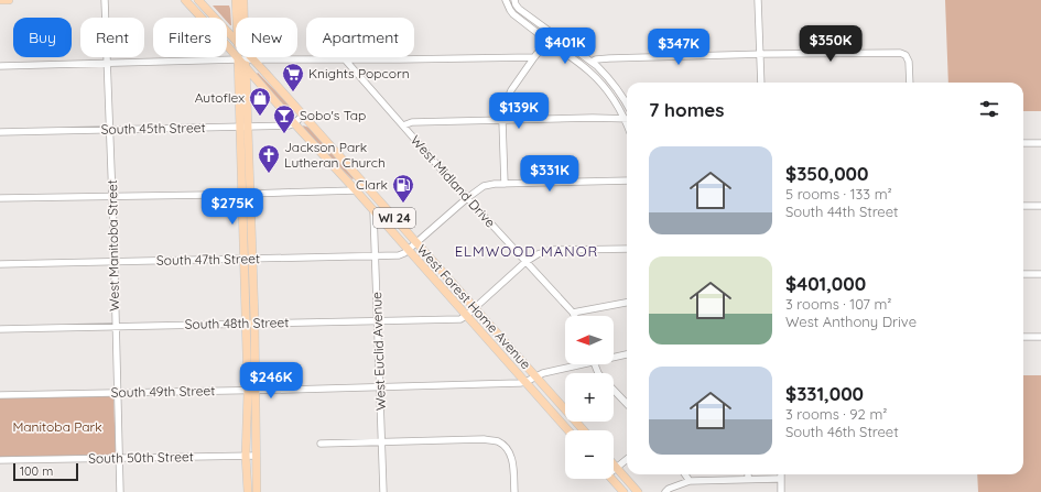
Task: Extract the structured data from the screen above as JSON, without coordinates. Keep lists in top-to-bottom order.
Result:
{
  "streets": {
    "main road": ["WI 24", "West Forest Home Avenue"],
    "street": [
      "South 45th Street",
      "West Midland Drive",
      "West Manitoba Street",
      "South 47th Street",
      "South 48th Street",
      "West Euclid Avenue",
      "South 49th Street",
      "South 50th Street"
    ]
  },
  "crossings": [
    ["South 45th Street", "West Manitoba Street"],
    ["South 45th Street", "West Forest Home Avenue"],
    ["West Manitoba Street", "South 47th Street"],
    ["West Manitoba Street", "South 48th Street"],
    ["West Manitoba Street", "South 49th Street"],
    ["West Manitoba Street", "South 50th Street"],
    ["South 47th Street", "West Forest Home Avenue"],
    ["South 47th Street", "West Euclid Avenue"],
    ["West Forest Home Avenue", "South 48th Street"],
    ["West Forest Home Avenue", "West Euclid Avenue"],
    ["West Forest Home Avenue", "South 49th Street"],
    ["South 48th Street", "West Euclid Avenue"],
    ["West Euclid Avenue", "South 49th Street"]
  ],
  "districts": ["ELMWOOD MANOR"],
  "parks": ["Manitoba Park"],
  "places": {
    "supermarket": ["Knights Popcorn"],
    "shop": ["Autoflex"],
    "bar": ["Sobo's Tap"],
    "church": ["Jackson Park Lutheran Church"],
    "fuel station": ["Clark"]
  },
  "scale_bar": "100 m",
  "north": "left",
  "page": {
    "chip": [
      "Buy",
      "Rent",
      "Filters",
      "New",
      "Apartment"
    ],
    "price": [
      "$350K",
      "$401K",
      "$347K",
      "$139K",
      "$331K",
      "$275K",
      "$246K"
    ],
    "heading": "7 homes",
    "list": [
      {
        "name": "$350,000",
        "note": "5 rooms · 133 m² · South 44th Street"
      },
      {
        "name": "$401,000",
        "note": "3 rooms · 107 m² · West Anthony Drive"
      },
      {
        "name": "$331,000",
        "note": "3 rooms · 92 m² · South 46th Street"
      }
    ],
    "map_buttons": ["+", "−"],
    "scale": "100 m"
  }
}
